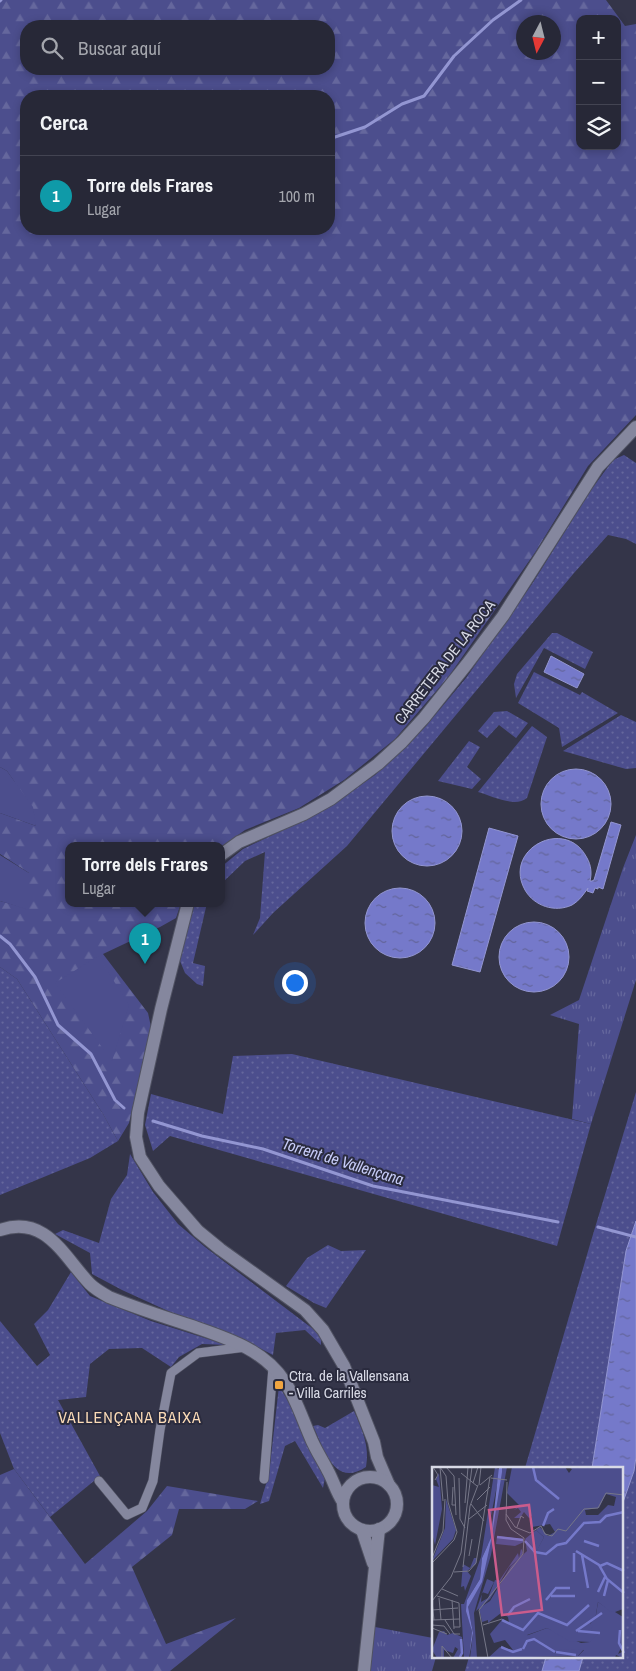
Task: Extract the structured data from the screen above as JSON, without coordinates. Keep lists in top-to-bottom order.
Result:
{
  "streets": {
    "street": ["CARRETERA DE LA ROCA"]
  },
  "districts": ["VALLENÇANA BAIXA"],
  "water": ["Torrent de Vallençana"],
  "places": {
    "transit": ["Ctra. de la Vallensana - Villa Carriles"]
  },
  "north": "bottom",
  "page": {
    "map_buttons": ["+", "−"],
    "search": "Buscar aquí",
    "heading": "Cerca",
    "list": [
      {
        "mark": "1",
        "name": "Torre dels Frares",
        "note": "Lugar",
        "value": "100 m"
      }
    ],
    "popup": ["Torre dels Frares", "Lugar"],
    "pins": "1"
  }
}
